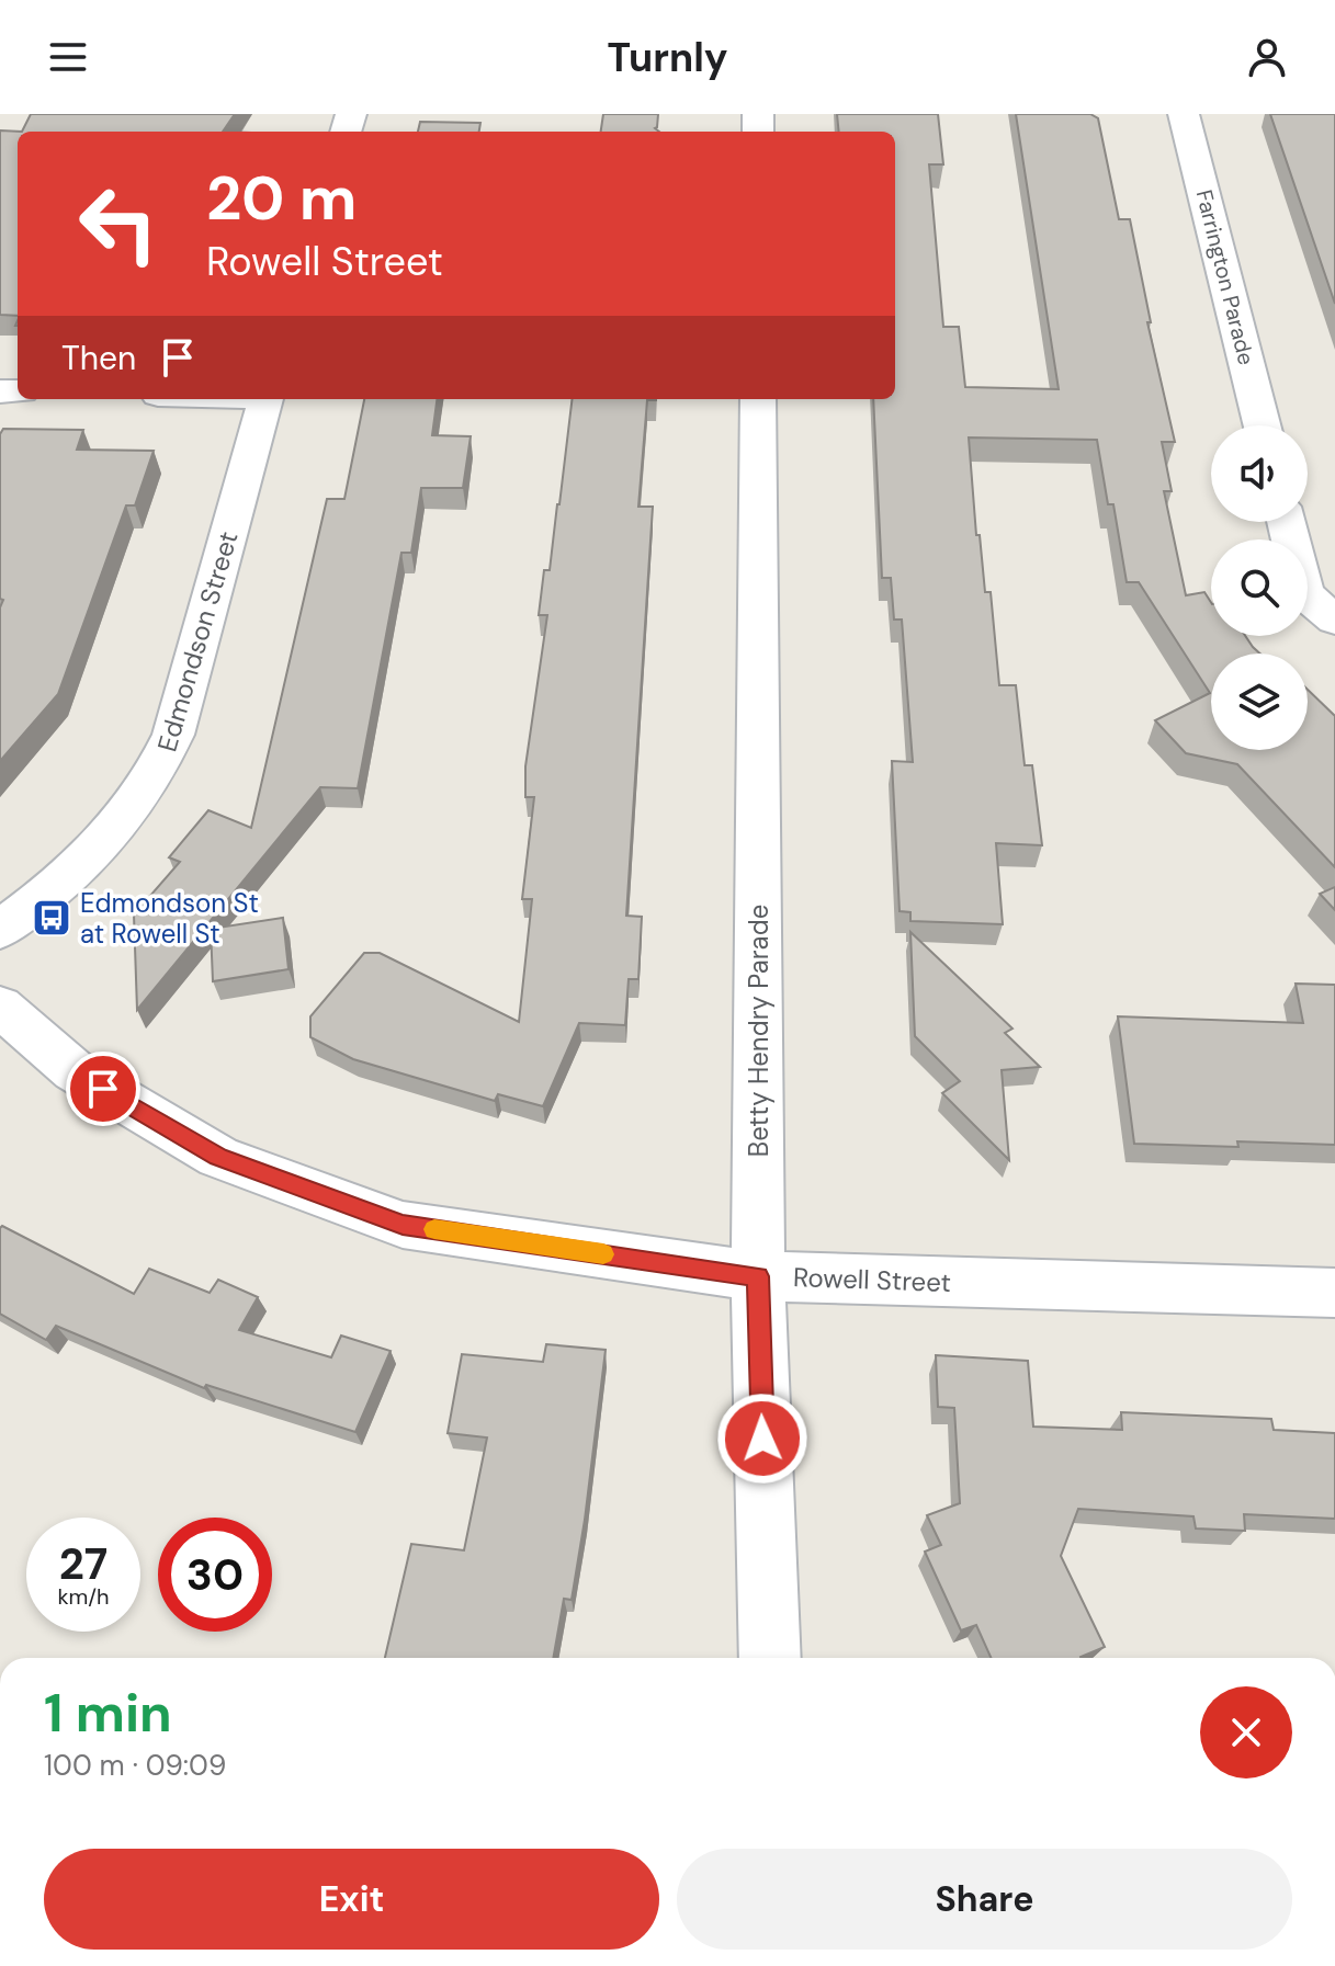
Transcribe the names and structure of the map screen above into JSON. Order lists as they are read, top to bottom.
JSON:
{
  "streets": {
    "street": [
      "Farrington Parade",
      "Edmondson Street",
      "Betty Hendry Parade",
      "Rowell Street"
    ]
  },
  "crossings": [
    ["Betty Hendry Parade", "Rowell Street"]
  ],
  "places": {
    "bus stop": ["Edmondson St at Rowell St"]
  },
  "page": {
    "header": "Turnly",
    "turn": ["20 m", "Rowell Street"],
    "then": "Then",
    "speed": "27 km/h",
    "limit": "30",
    "heading": ["1 min", "100 m · 09:09"],
    "buttons": ["Exit", "Share"]
  }
}
